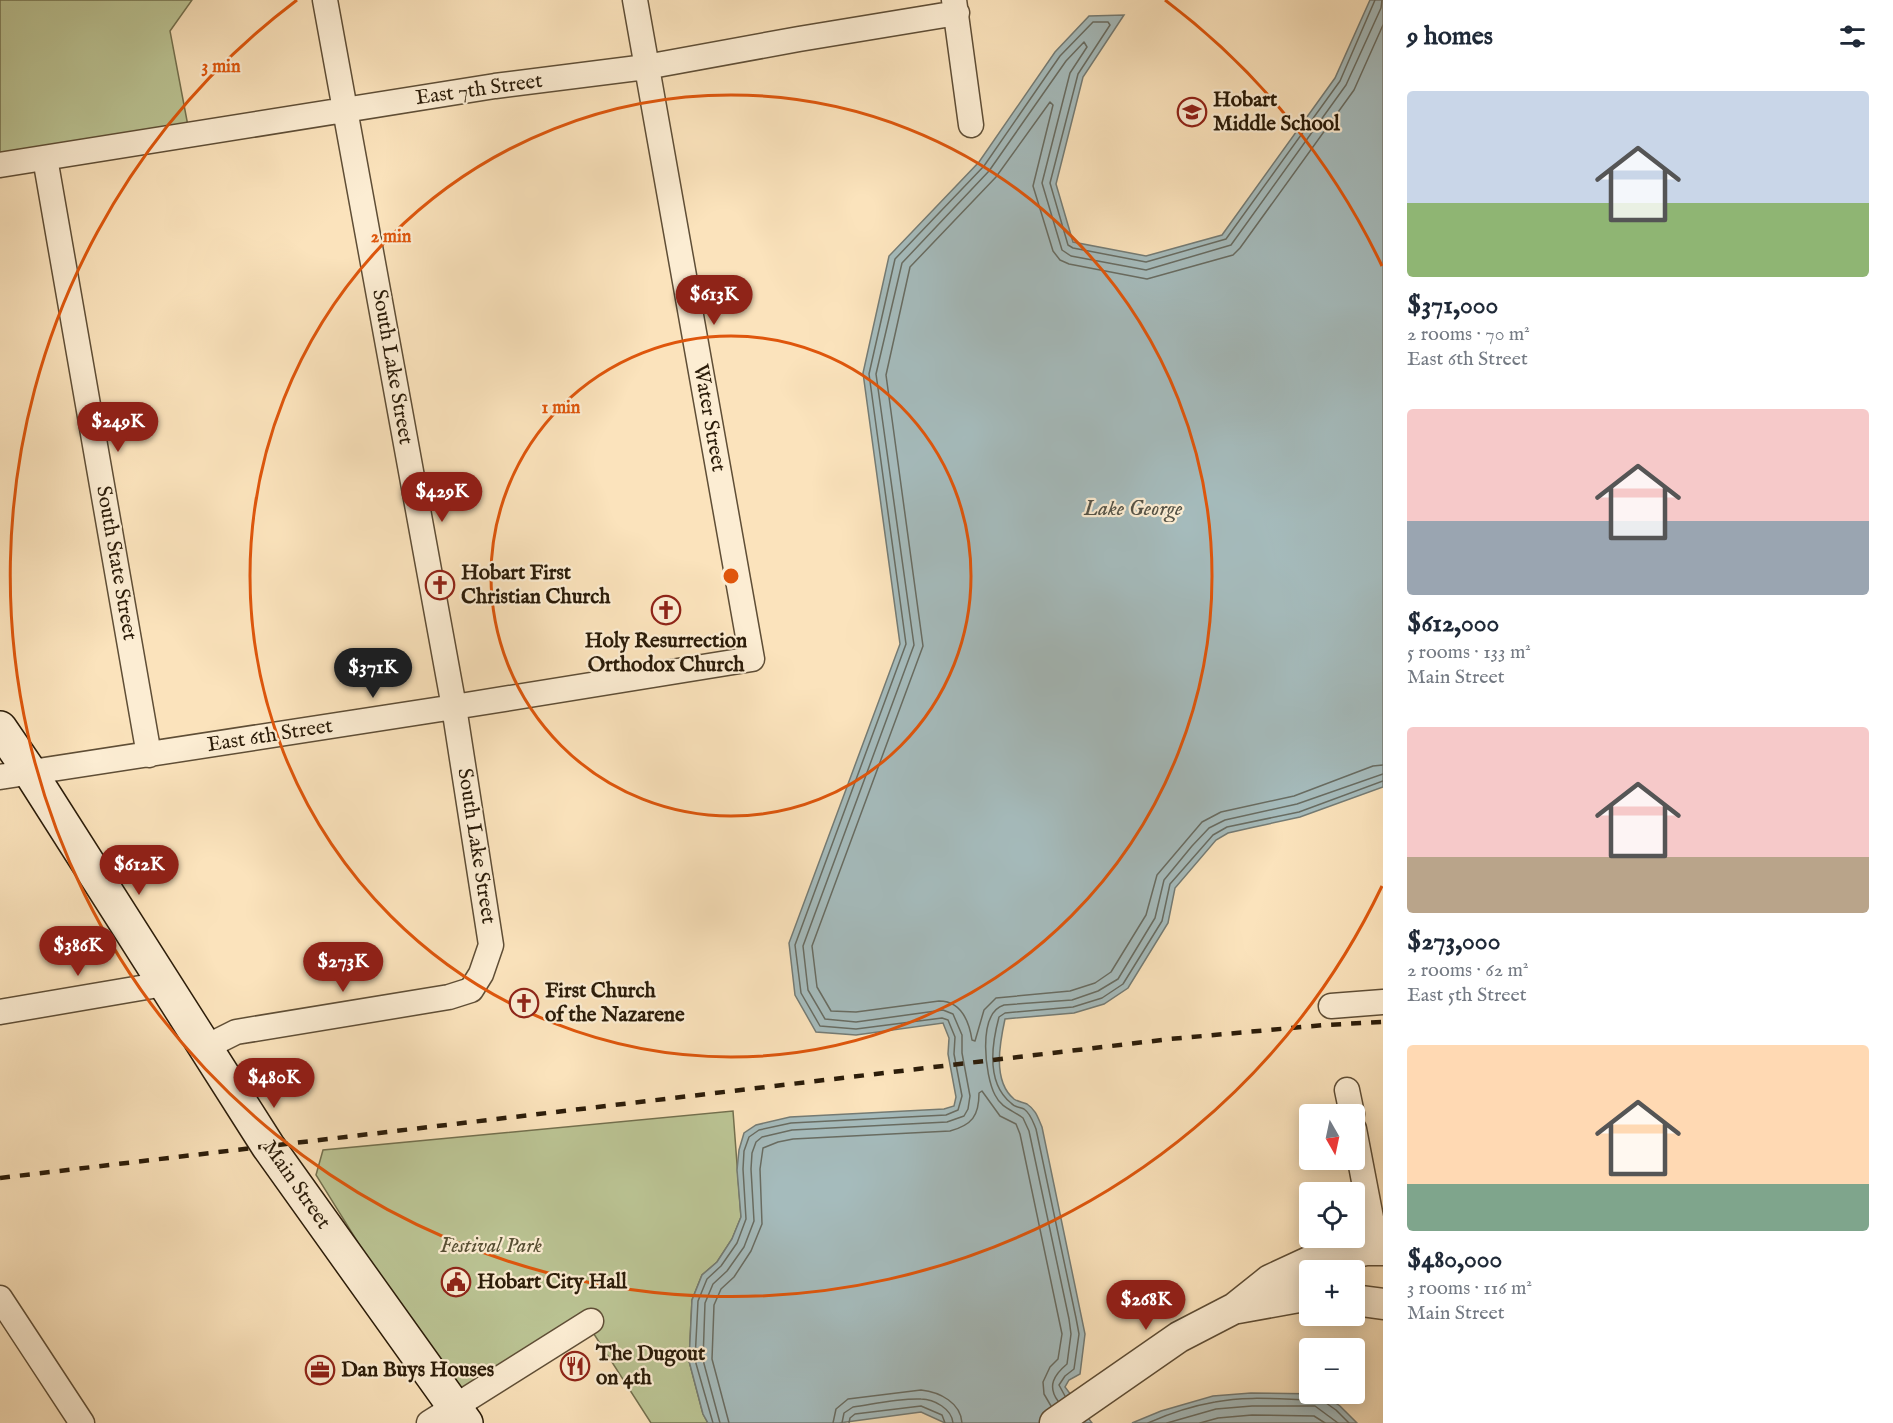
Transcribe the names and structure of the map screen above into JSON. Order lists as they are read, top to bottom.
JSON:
{
  "streets": {
    "main road": ["Main Street"],
    "street": [
      "East 7th Street",
      "South Lake Street",
      "Water Street",
      "South State Street",
      "East 6th Street"
    ]
  },
  "crossings": [
    ["East 7th Street", "South Lake Street"],
    ["East 7th Street", "Water Street"],
    ["East 7th Street", "South State Street"],
    ["South Lake Street", "East 6th Street"],
    ["South Lake Street", "Main Street"],
    ["Water Street", "East 6th Street"],
    ["South State Street", "East 6th Street"],
    ["East 6th Street", "Main Street"]
  ],
  "water": ["Lake George"],
  "parks": ["Festival Park"],
  "places": {
    "school or university": ["Hobart Middle School"],
    "church": ["Hobart First Christian Church", "Holy Resurrection Orthodox Church", "First Church of the Nazarene"],
    "public building": ["Hobart City Hall"],
    "restaurant": ["The Dugout on 4th"],
    "office": ["Dan Buys Houses"]
  },
  "north": "bottom",
  "page": {
    "heading": "9 homes",
    "list": [
      {
        "name": "$371,000",
        "note": "2 rooms · 70 m² · East 6th Street"
      },
      {
        "name": "$612,000",
        "note": "5 rooms · 133 m² · Main Street"
      },
      {
        "name": "$273,000",
        "note": "2 rooms · 62 m² · East 5th Street"
      },
      {
        "name": "$480,000",
        "note": "3 rooms · 116 m² · Main Street"
      }
    ],
    "price": [
      "$613K",
      "$249K",
      "$429K",
      "$371K",
      "$612K",
      "$386K",
      "$273K",
      "$480K",
      "$268K"
    ],
    "map_buttons": ["+", "−"]
  },
  "rings": ["3 min", "2 min", "1 min"]
}
